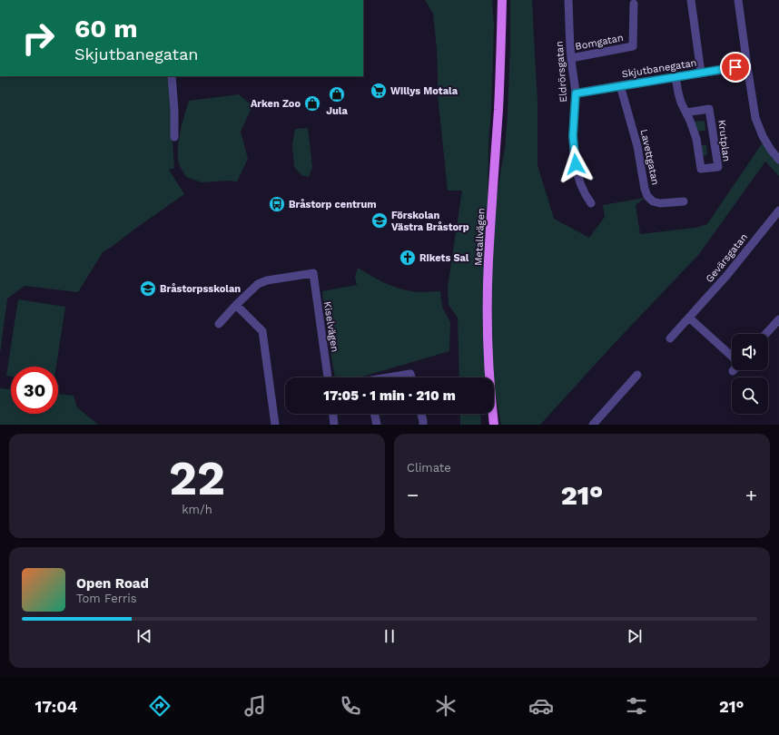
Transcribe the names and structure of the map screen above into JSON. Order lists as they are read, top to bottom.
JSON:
{
  "streets": {
    "main road": ["Metallvägen"],
    "street": [
      "Bomgatan",
      "Skjutbanegatan",
      "Eldrörsgatan",
      "Krutplan",
      "Lavettgatan",
      "Gevärsgatan",
      "Kiselvägen"
    ]
  },
  "crossings": [
    ["Bomgatan", "Eldrörsgatan"],
    ["Skjutbanegatan", "Eldrörsgatan"],
    ["Skjutbanegatan", "Krutplan"],
    ["Skjutbanegatan", "Lavettgatan"]
  ],
  "places": {
    "supermarket": ["Willys Motala"],
    "shop": ["Jula", "Arken Zoo"],
    "bus stop": ["Bråstorp centrum"],
    "school or university": ["Förskolan Västra Bråstorp", "Bråstorpsskolan"],
    "church": ["Rikets Sal"]
  },
  "page": {
    "turn": ["60 m", "Skjutbanegatan"],
    "limit": "30",
    "trip": "17:05 · 1 min · 210 m",
    "tile": [
      ["22", "km/h"],
      "Climate"
    ],
    "heat": ["−", "21°", "+"],
    "song": ["Open Road", "Tom Ferris"],
    "tabs": ["17:04", "21°"]
  }
}
